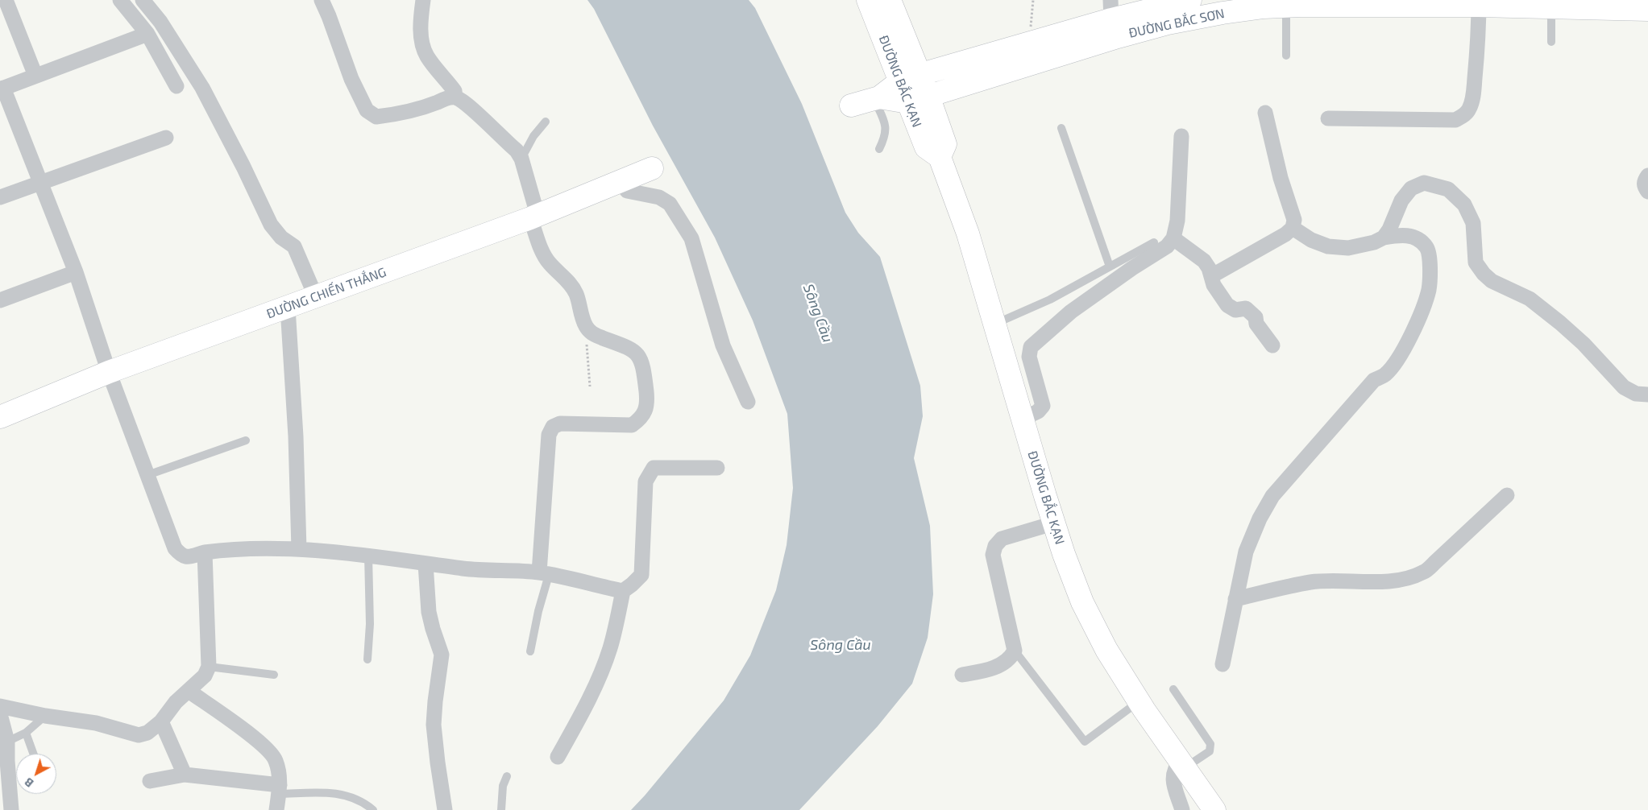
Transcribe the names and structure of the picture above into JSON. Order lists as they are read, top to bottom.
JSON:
{
  "streets": {
    "main road": ["ĐƯỜNG BẮC SƠN", "ĐƯỜNG BẮC KẠN", "ĐƯỜNG CHIẾN THẮNG"]
  },
  "crossings": [
    ["ĐƯỜNG BẮC SƠN", "ĐƯỜNG BẮC KẠN"]
  ],
  "water": ["Sông Cầu"],
  "north": "bottom left"
}
